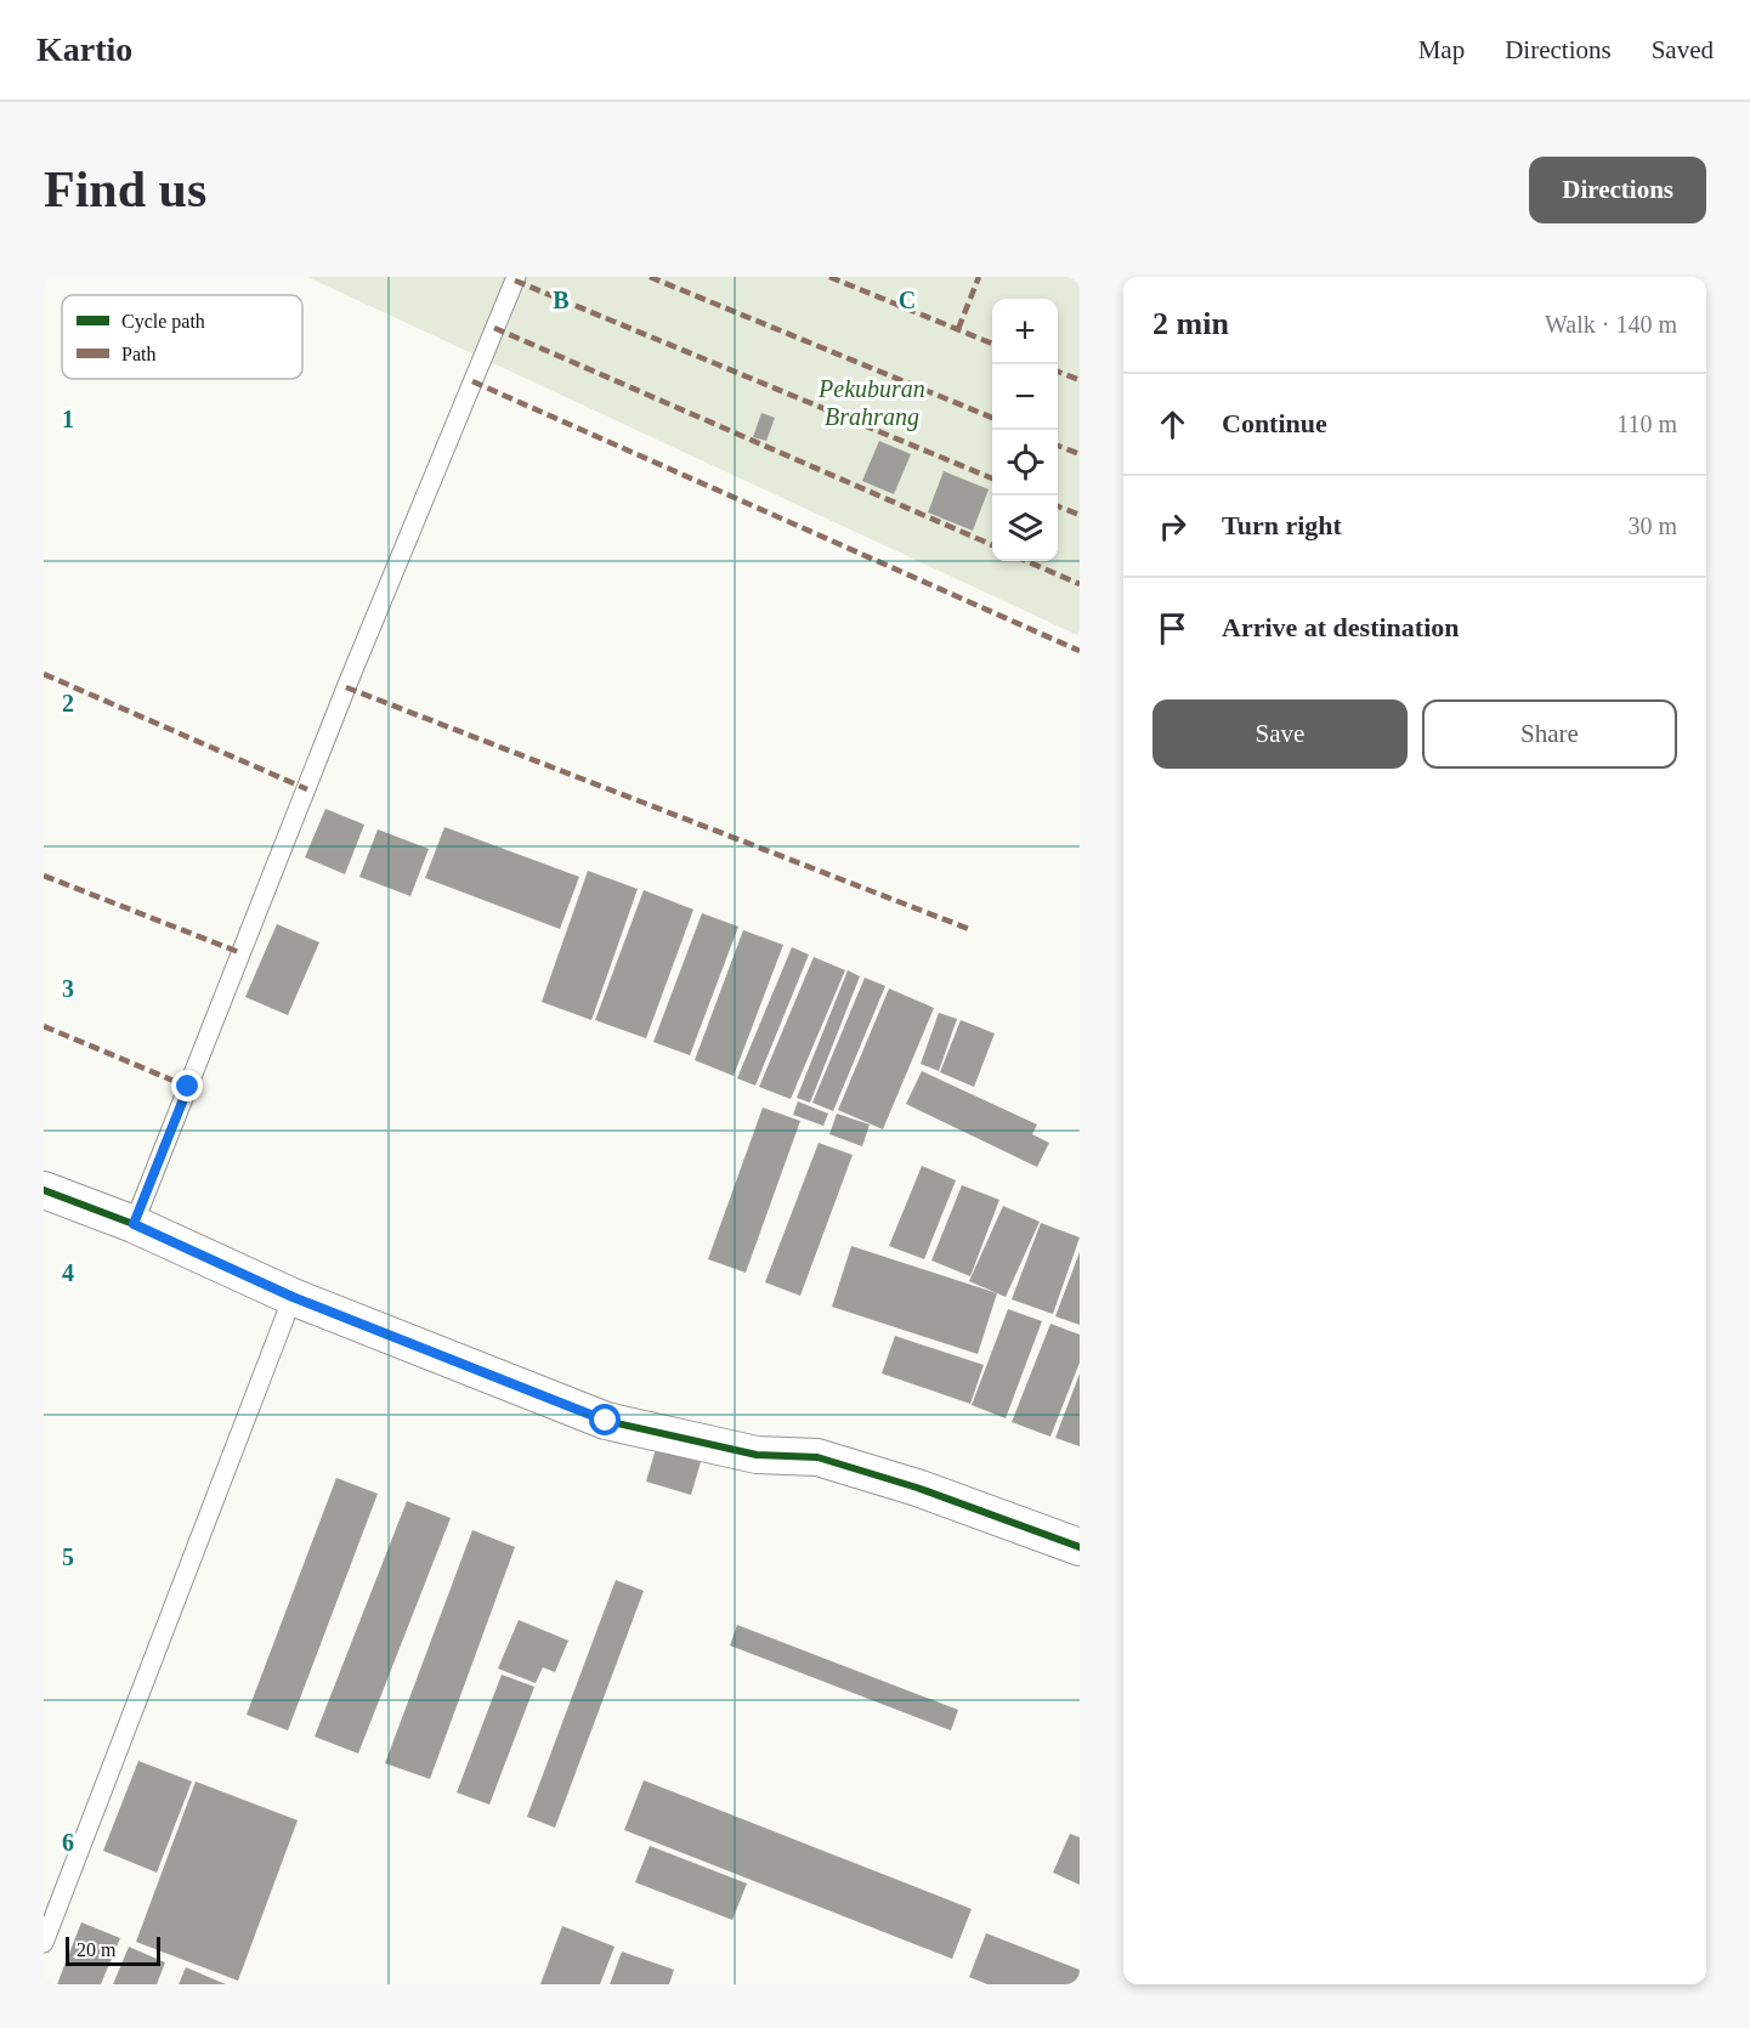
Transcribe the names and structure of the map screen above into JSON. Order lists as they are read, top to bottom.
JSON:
{
  "parks": ["Pekuburan Brahrang"],
  "legend": ["Cycle path", "Path"],
  "scale_bar": "20 m",
  "page": {
    "header": "Kartio",
    "nav": ["Map", "Directions", "Saved"],
    "buttons": [
      "Directions",
      ["Save", "Share"]
    ],
    "title": "Find us",
    "heading": ["2 min", "Walk · 140 m"],
    "map_buttons": ["+", "−"],
    "list": [
      ["Continue", "110 m"],
      ["Turn right", "30 m"],
      "Arrive at destination"
    ],
    "scale": "20 m"
  },
  "grid": {
    "columns": ["B", "C"],
    "rows": [
      "1",
      "2",
      "3",
      "4",
      "5",
      "6"
    ]
  }
}
